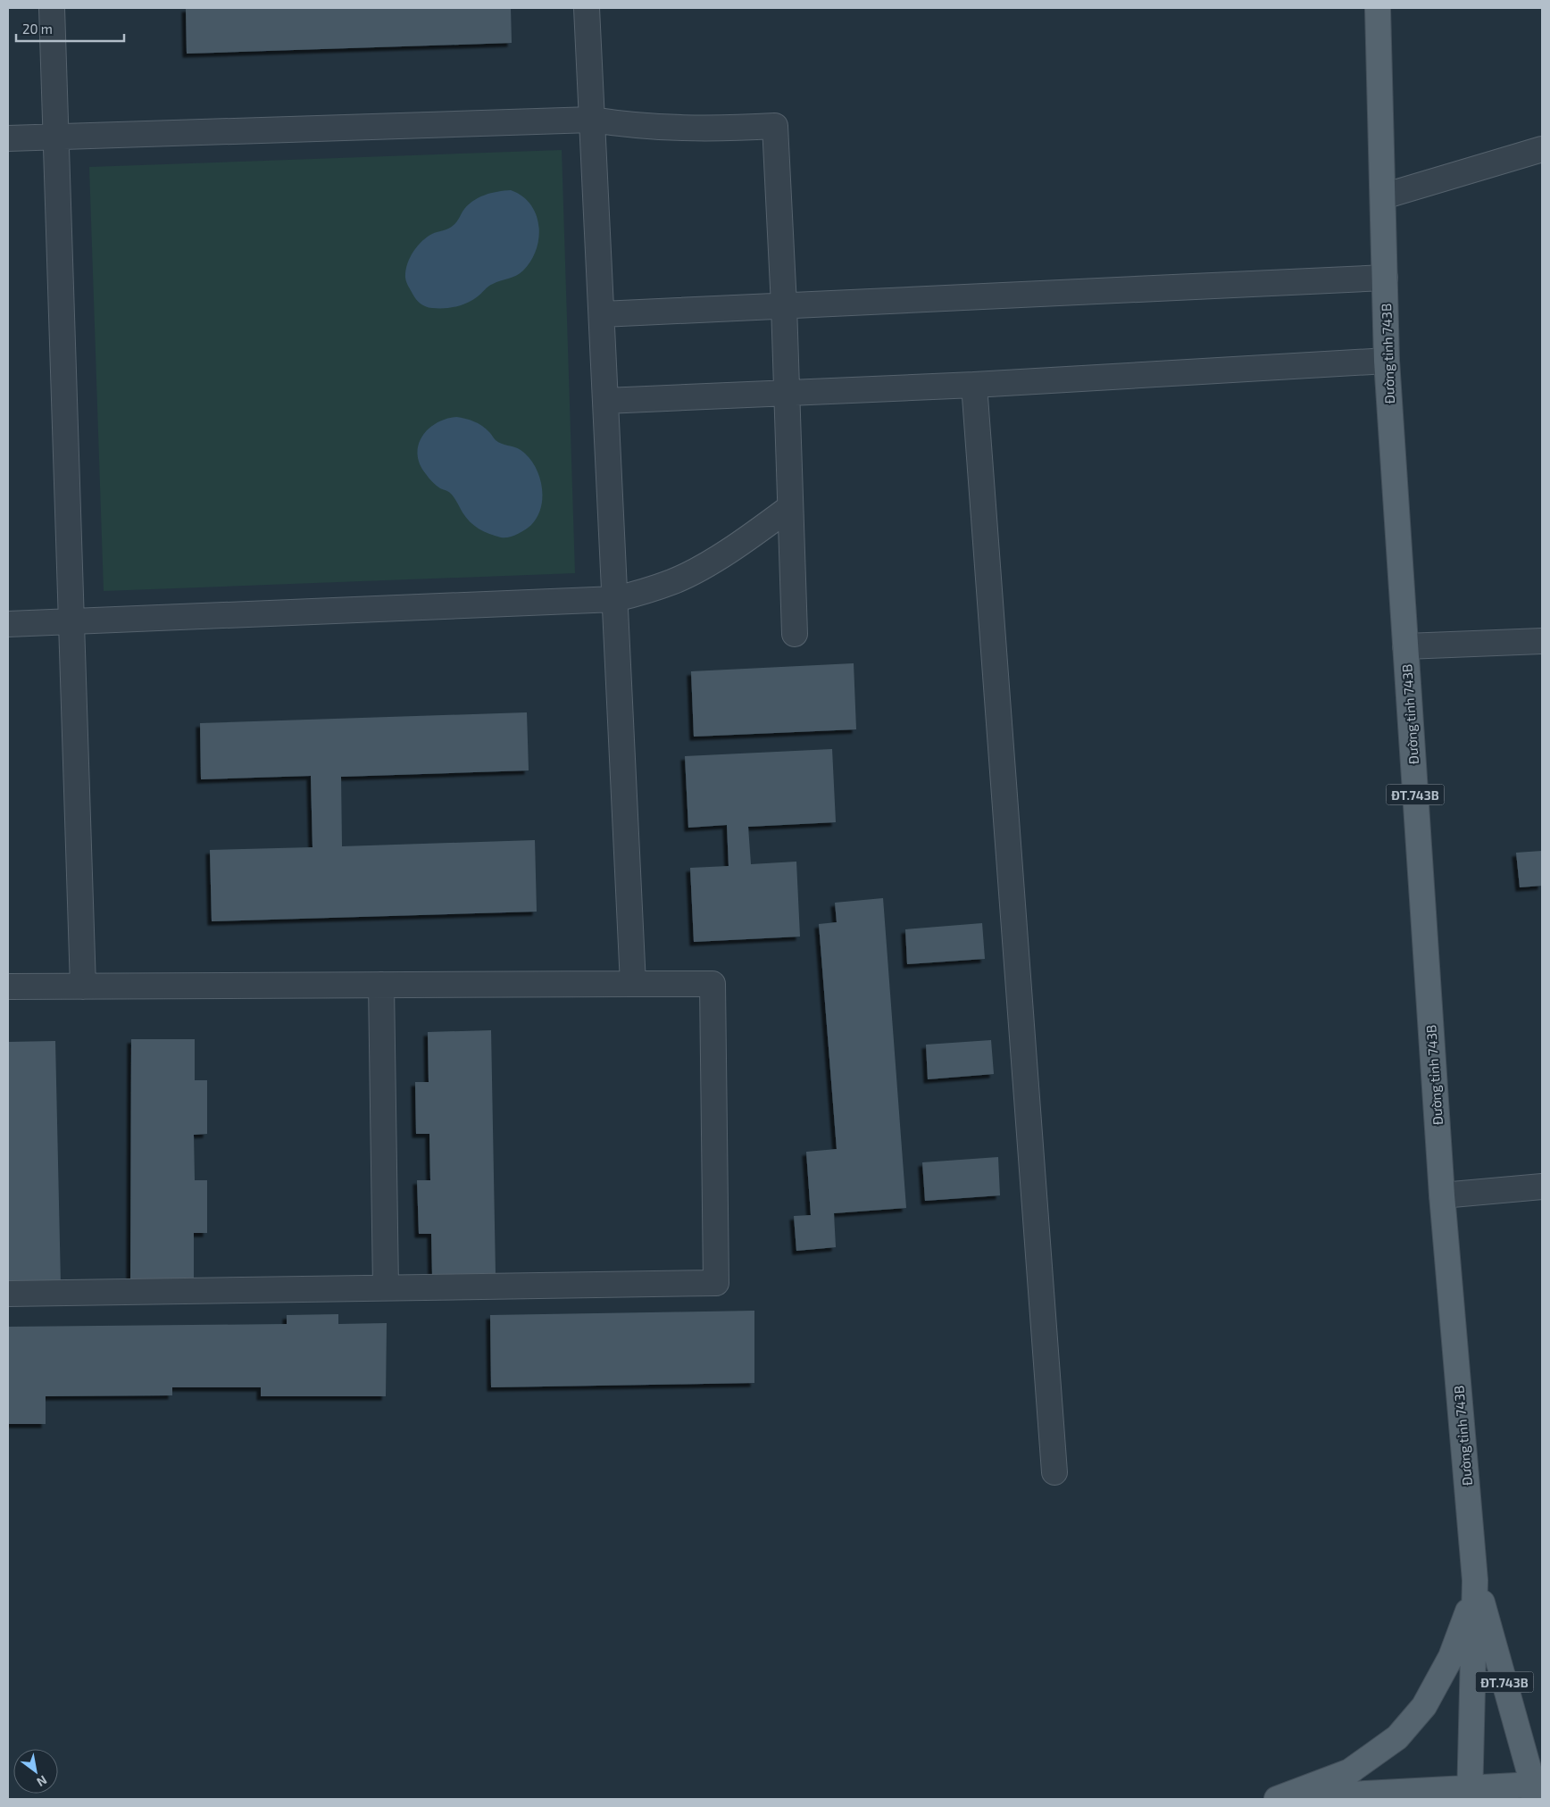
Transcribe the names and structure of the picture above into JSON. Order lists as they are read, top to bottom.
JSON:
{
  "streets": {
    "main road": ["Đường tỉnh 743B", "ĐT.743B"]
  },
  "scale_bar": "20 m",
  "north": "bottom right"
}
